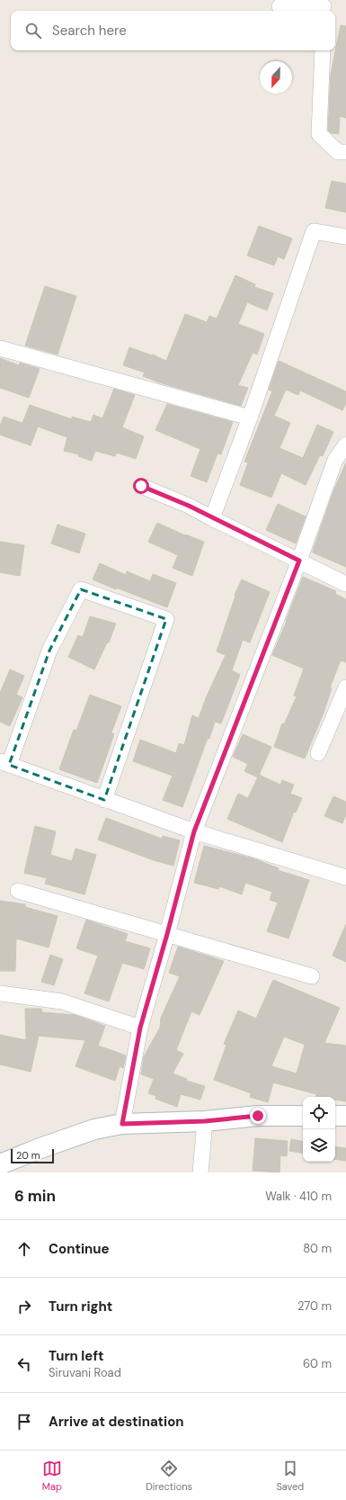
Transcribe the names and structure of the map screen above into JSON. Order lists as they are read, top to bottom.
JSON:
{
  "scale_bar": "20 m",
  "north": "bottom",
  "page": {
    "search": "Search here",
    "scale": "20 m",
    "heading": ["6 min", "Walk · 410 m"],
    "list": [
      ["Continue", "80 m"],
      ["Turn right", "270 m"],
      ["Turn left", "Siruvani Road", "60 m"],
      "Arrive at destination"
    ],
    "nav": ["Map", "Directions", "Saved"]
  }
}
